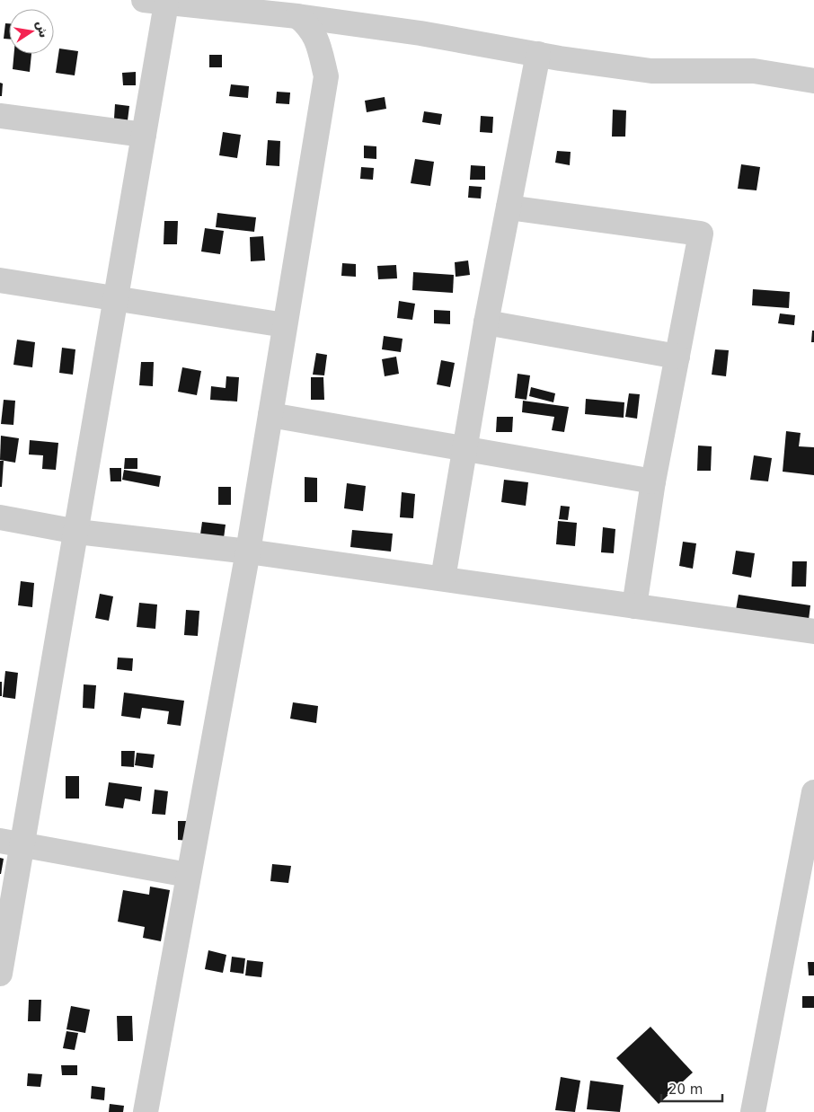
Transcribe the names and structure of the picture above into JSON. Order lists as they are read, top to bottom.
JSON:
{
  "scale_bar": "20 m",
  "north": "right"
}
